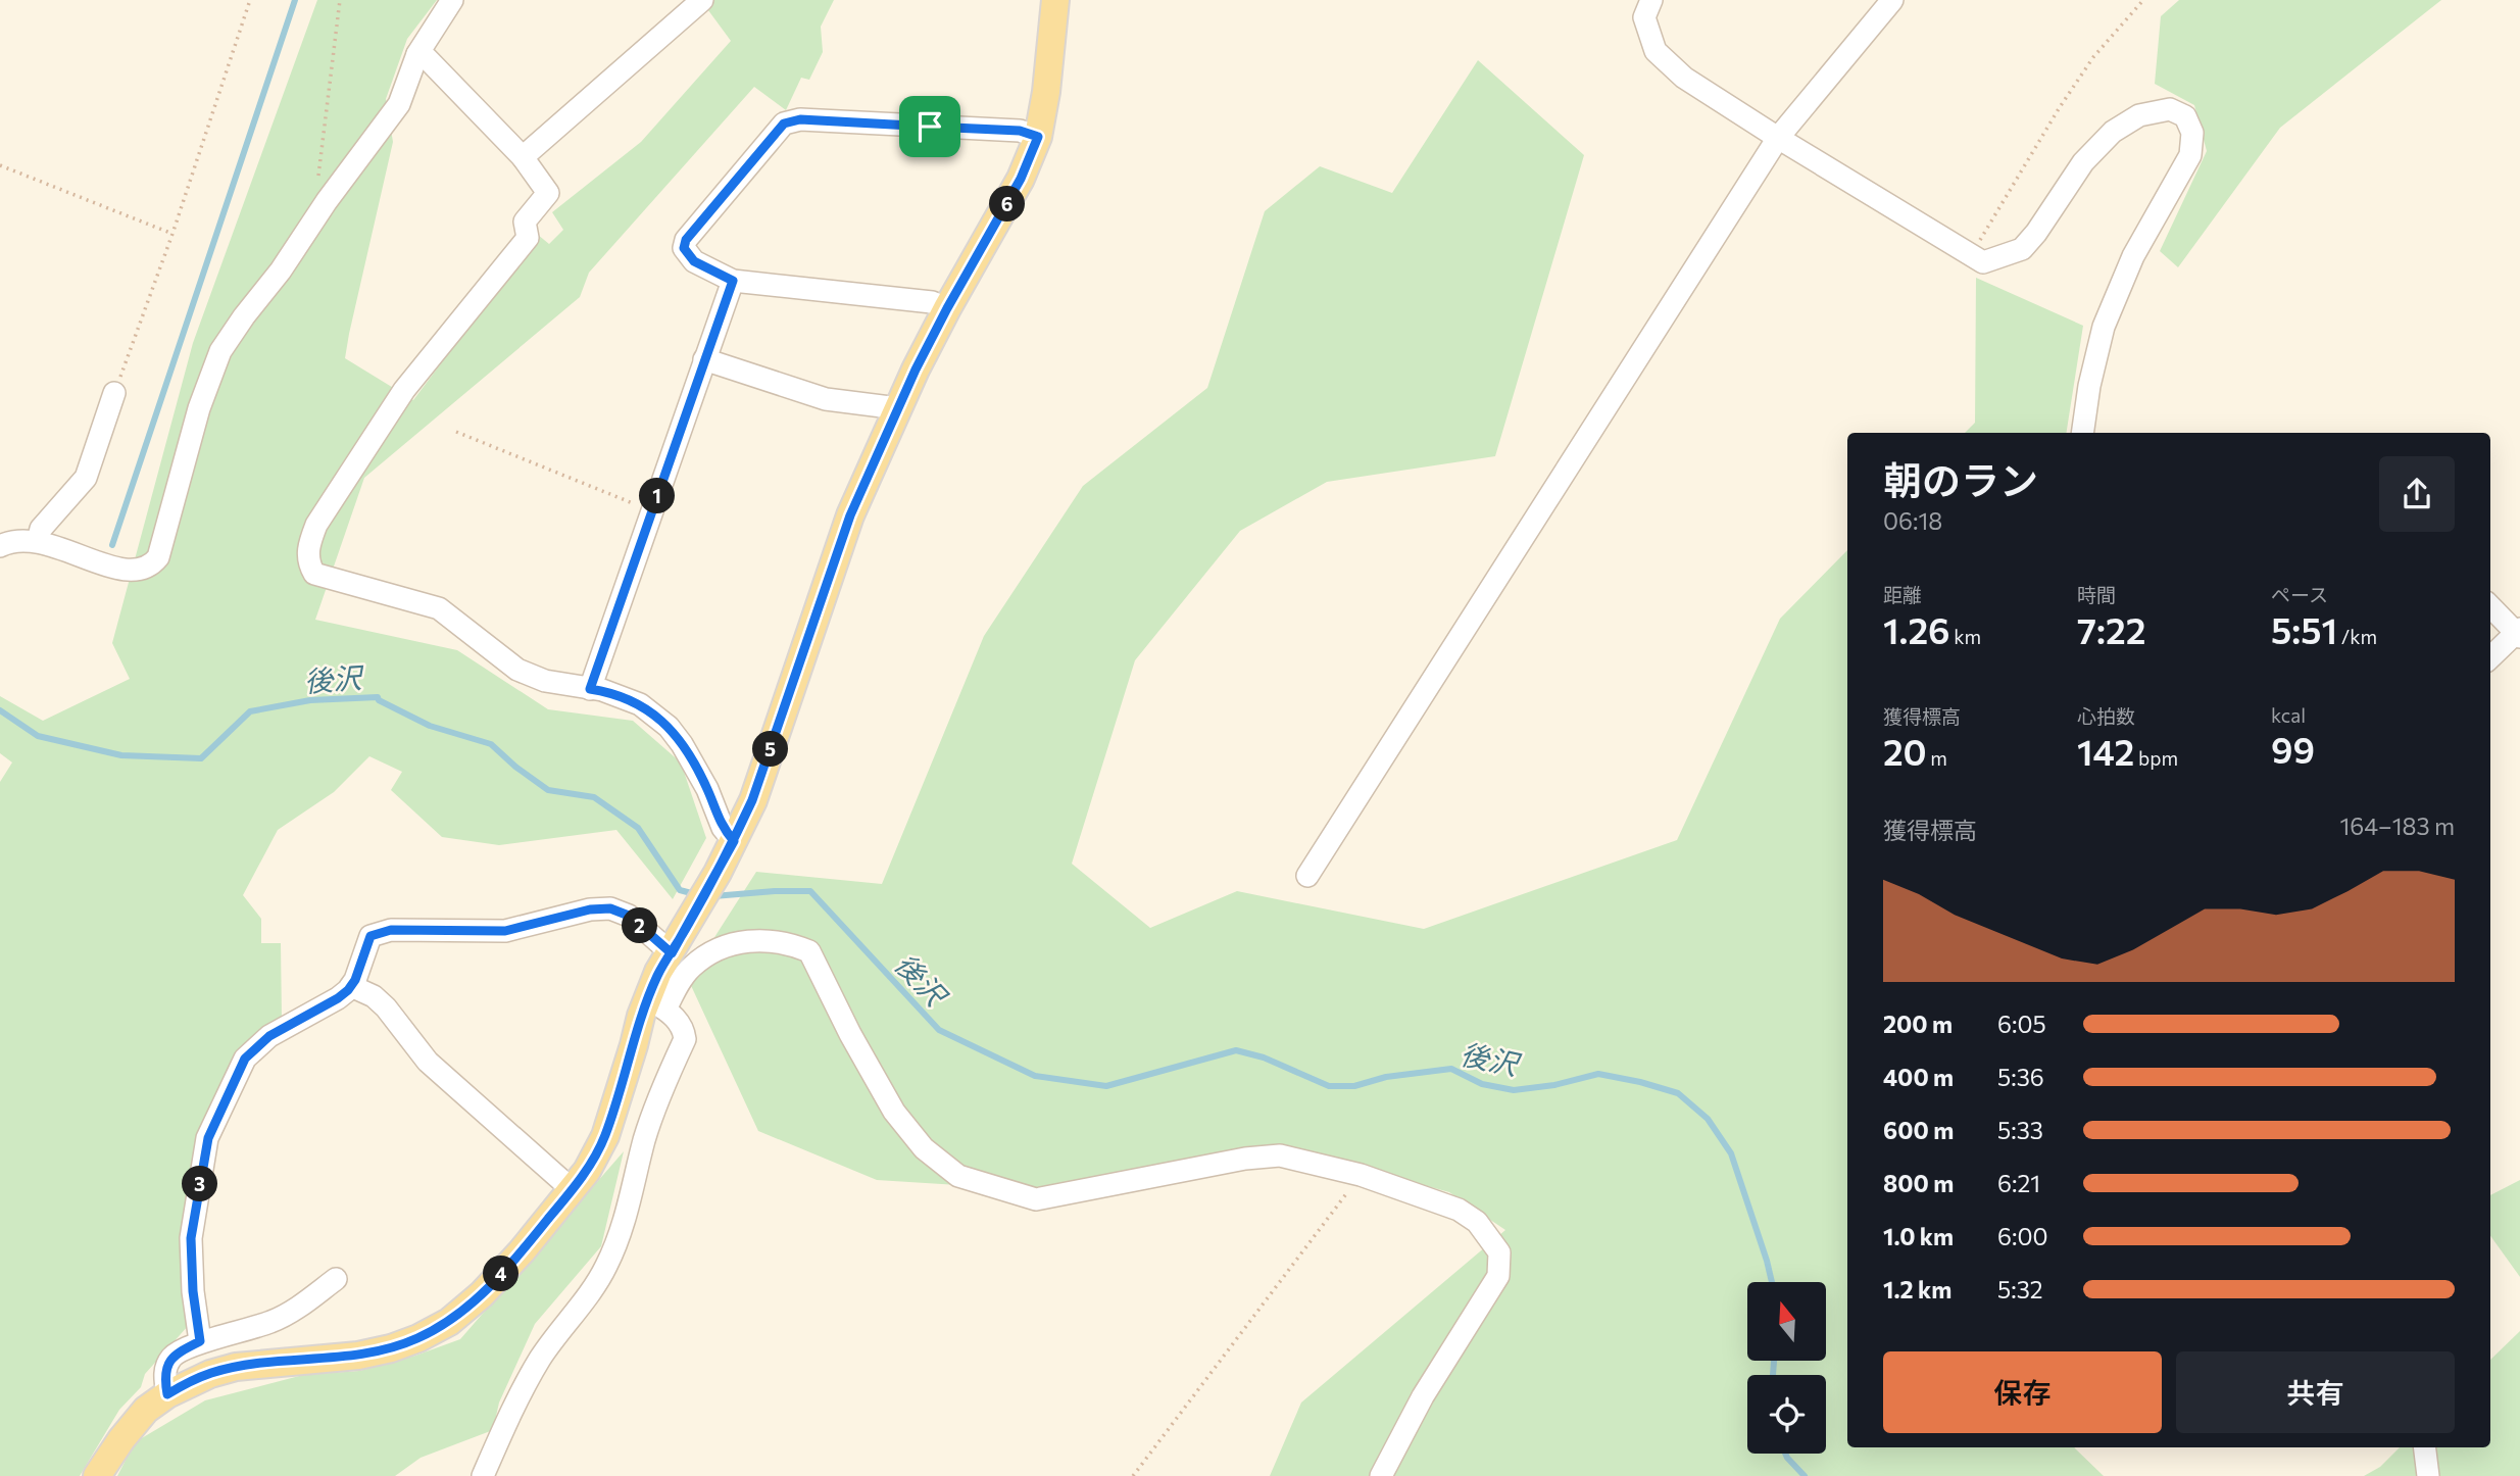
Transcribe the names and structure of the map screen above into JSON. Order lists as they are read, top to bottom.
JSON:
{
  "water": ["後沢"],
  "north": "top",
  "page": {
    "pins": [
      "6",
      "1",
      "5",
      "2",
      "3",
      "4"
    ],
    "heading": ["朝のラン", "06:18"],
    "stats": [
      ["距離", "1.26 km"],
      ["時間", "7:22"],
      ["ペース", "5:51 /km"],
      ["獲得標高", "20 m"],
      ["心拍数", "142 bpm"],
      ["kcal", "99"]
    ],
    "chart": ["獲得標高", "164–183 m"],
    "list": [
      {
        "name": "200 m",
        "note": "6:05"
      },
      {
        "name": "400 m",
        "note": "5:36"
      },
      {
        "name": "600 m",
        "note": "5:33"
      },
      {
        "name": "800 m",
        "note": "6:21"
      },
      {
        "name": "1.0 km",
        "note": "6:00"
      },
      {
        "name": "1.2 km",
        "note": "5:32"
      }
    ],
    "buttons": ["保存", "共有"]
  }
}
